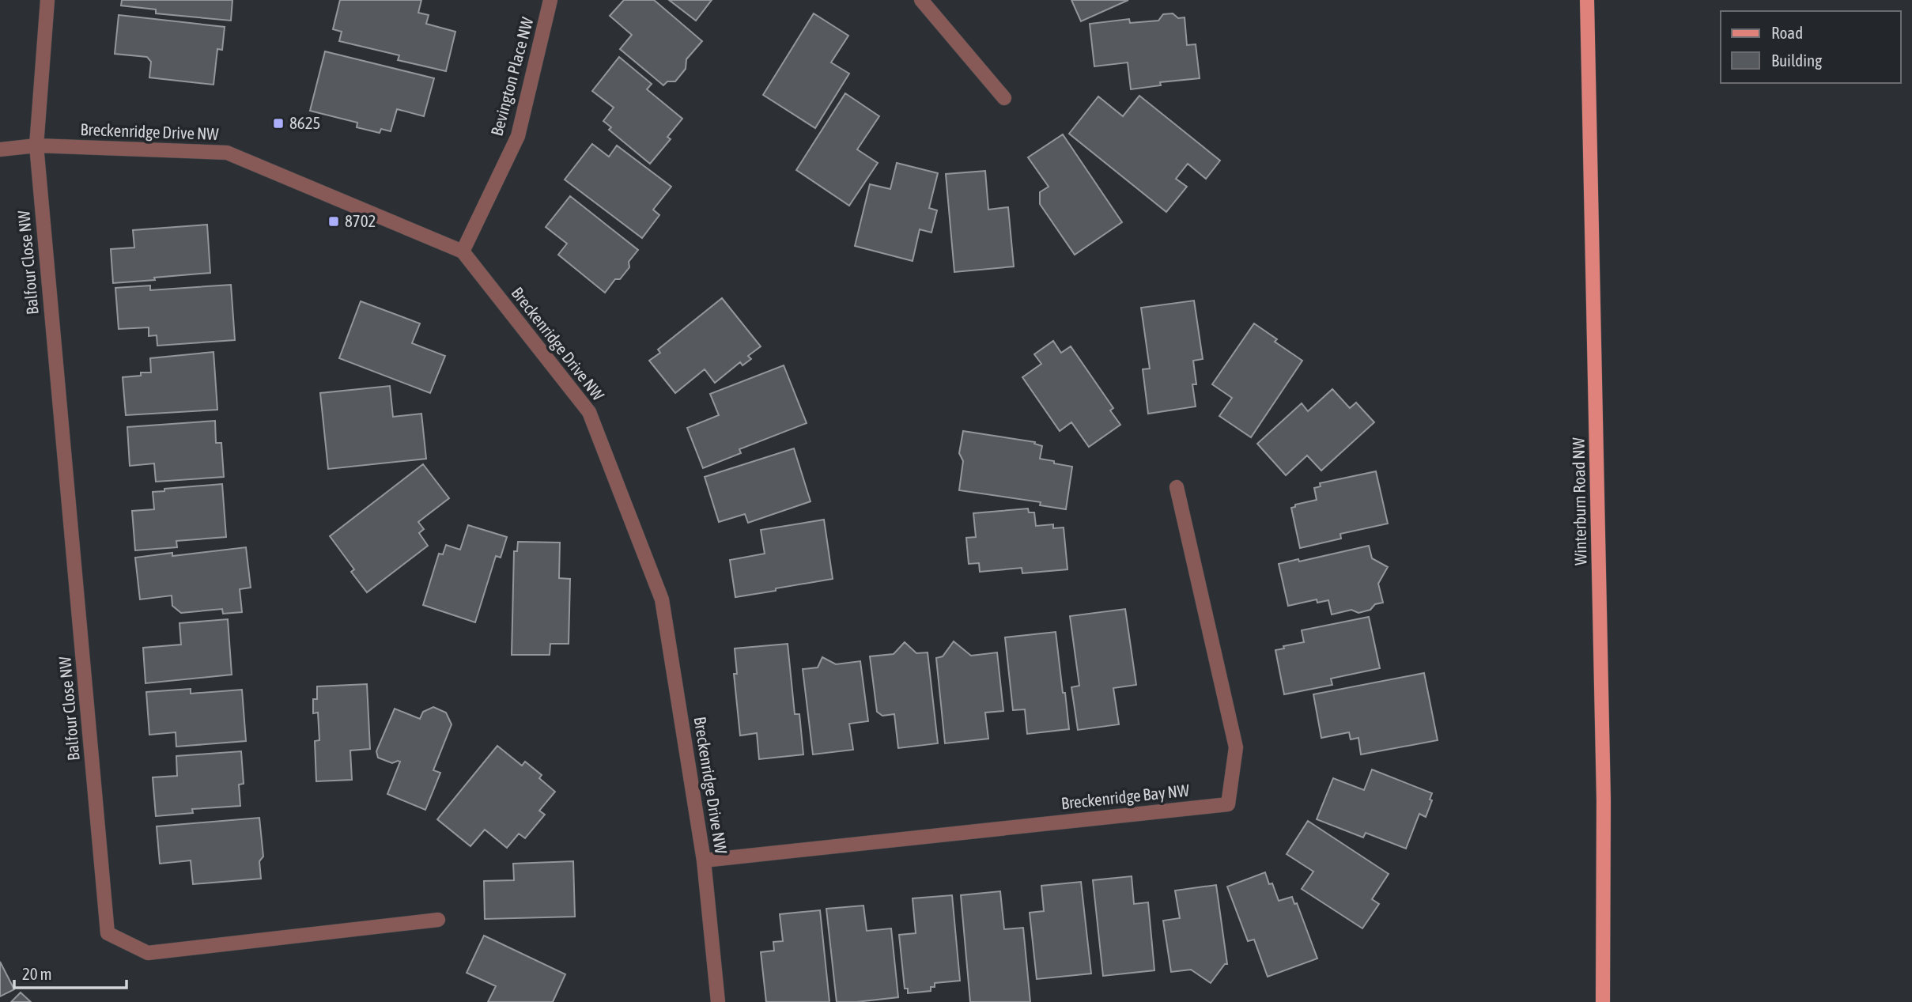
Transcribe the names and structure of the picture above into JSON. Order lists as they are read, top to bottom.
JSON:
{
  "streets": {
    "main road": ["Winterburn Road NW"],
    "street": [
      "Bevington Place NW",
      "Breckenridge Drive NW",
      "Balfour Close NW",
      "Breckenridge Bay NW"
    ]
  },
  "crossings": [
    ["Bevington Place NW", "Breckenridge Drive NW"],
    ["Breckenridge Drive NW", "Balfour Close NW"],
    ["Breckenridge Drive NW", "Breckenridge Bay NW"]
  ],
  "places": {
    "transit": ["8625", "8702"]
  },
  "legend": ["Road", "Building"],
  "scale_bar": "20 m"
}
